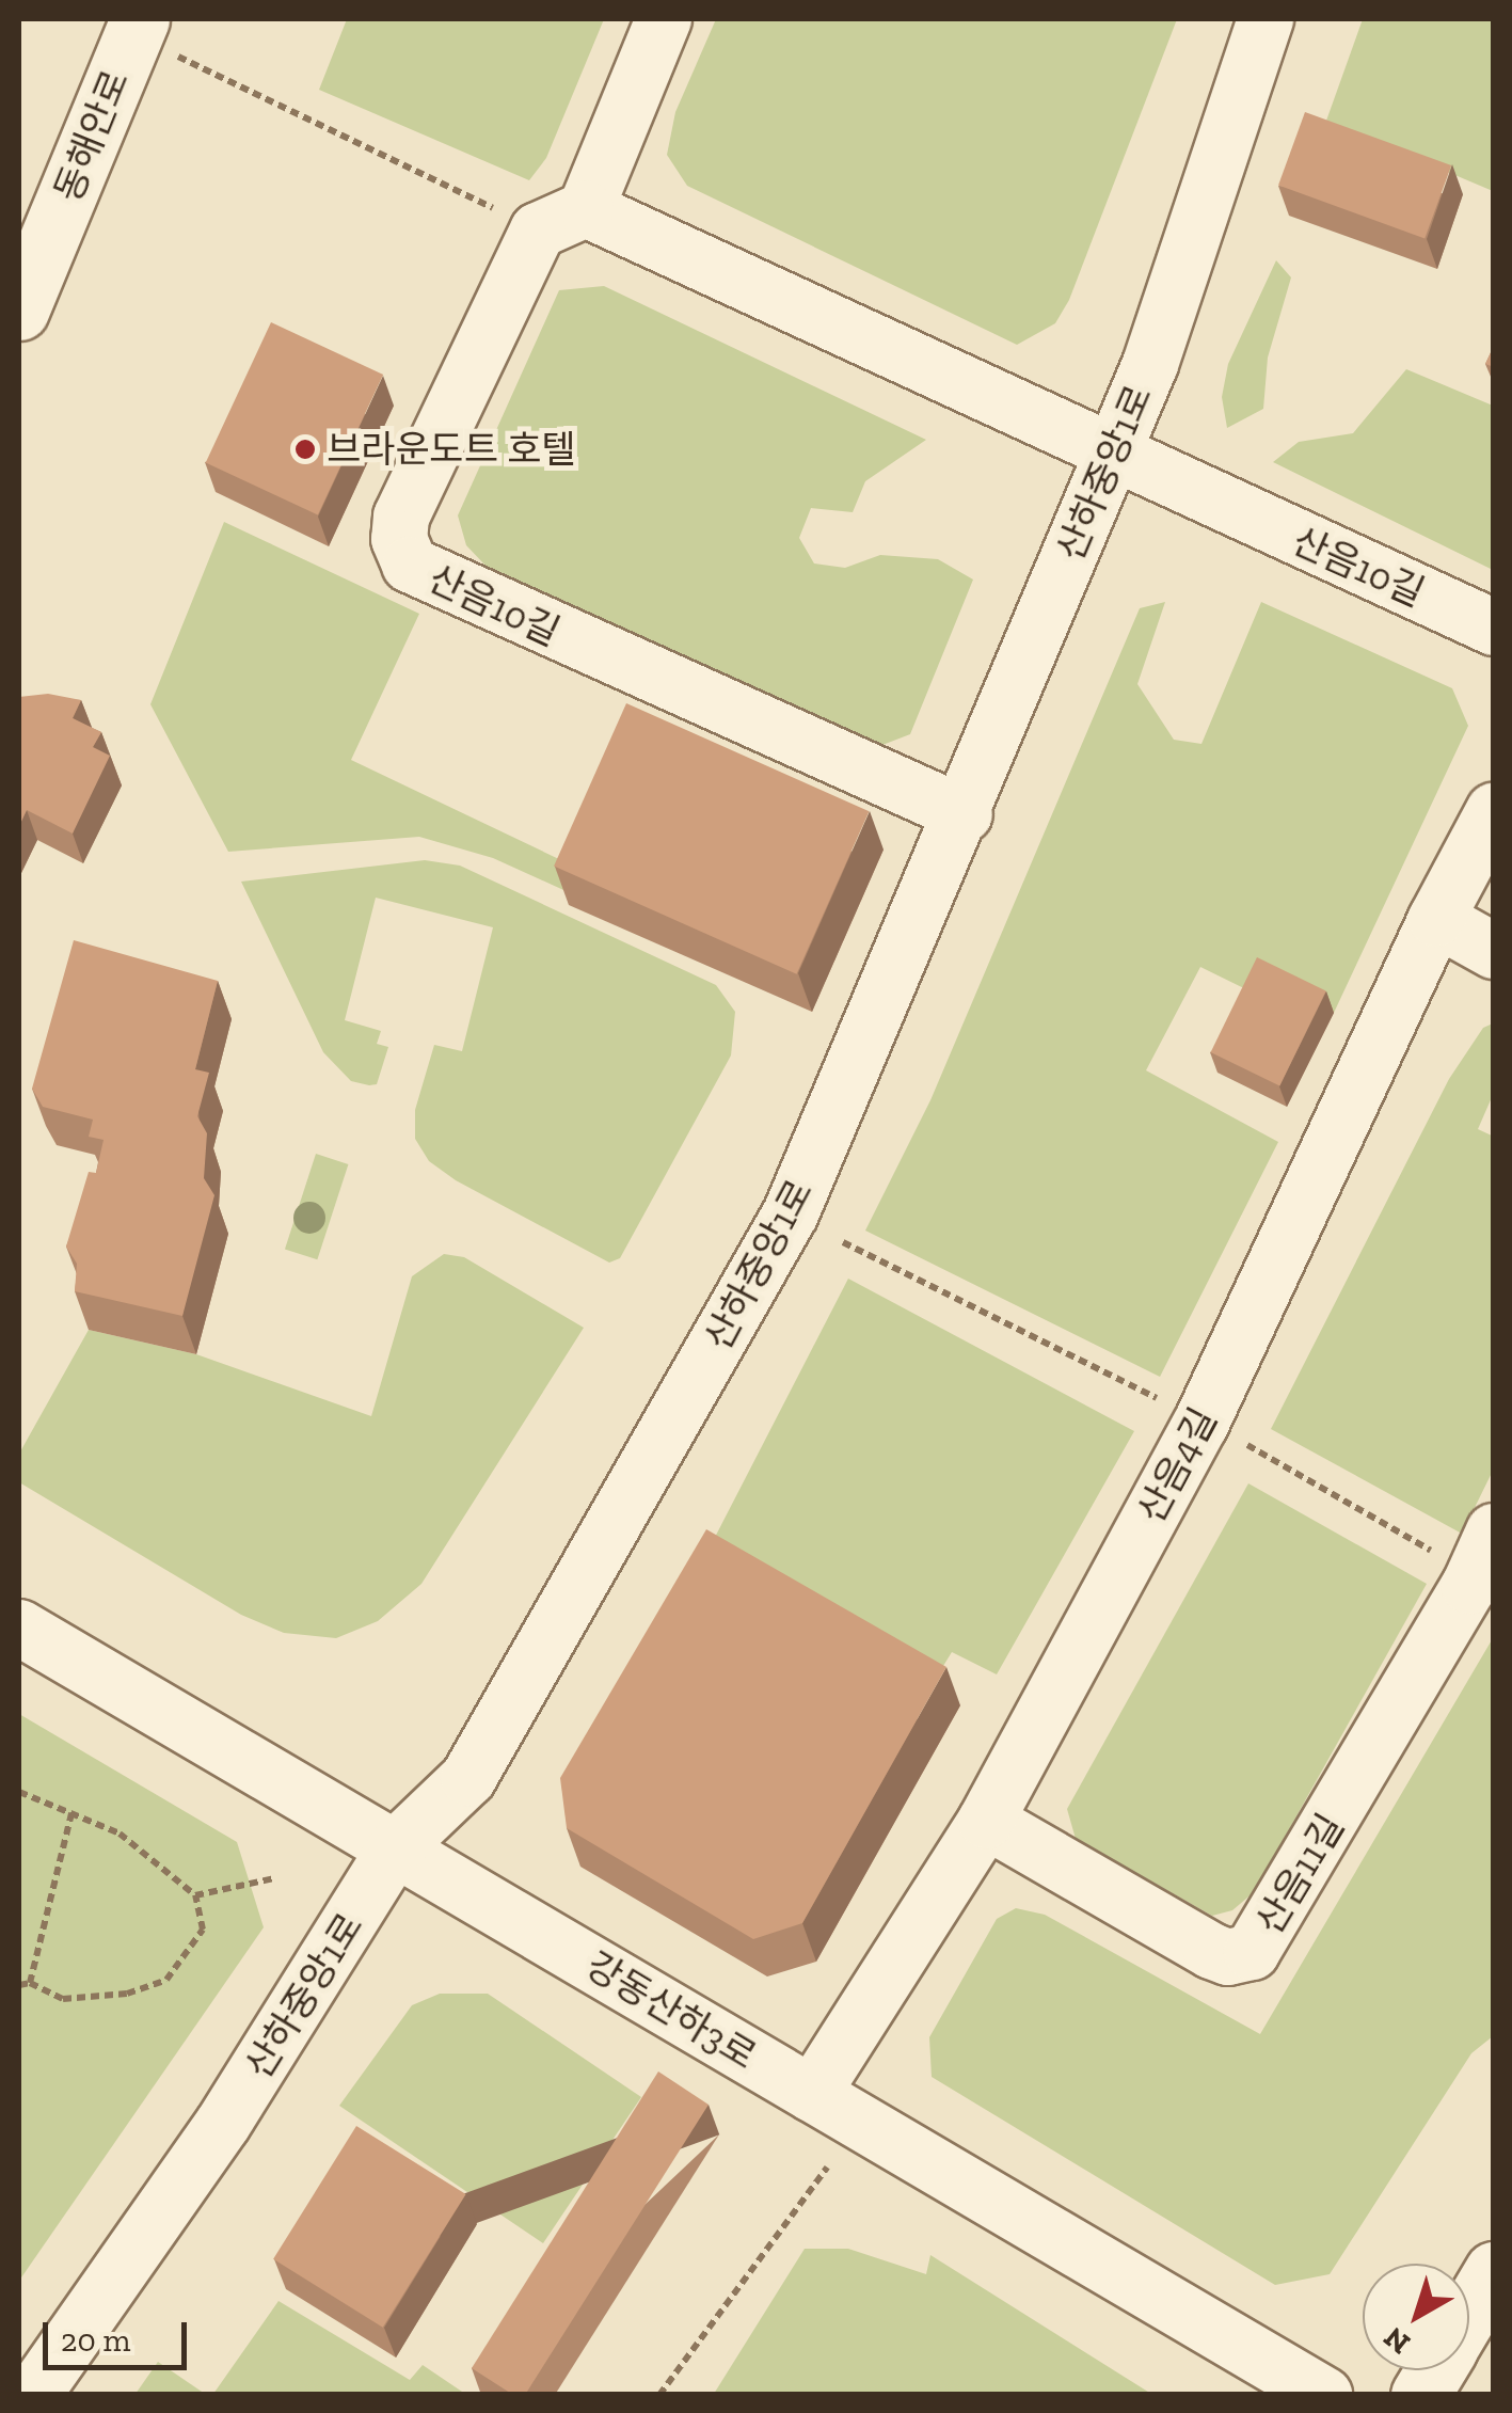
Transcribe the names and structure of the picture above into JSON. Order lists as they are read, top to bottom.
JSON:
{
  "streets": {
    "street": [
      "동해안로",
      "산하중앙1로",
      "산음10길",
      "산음4길",
      "산음11길",
      "강동산하3로"
    ]
  },
  "crossings": [
    ["산하중앙1로", "산음10길"],
    ["산하중앙1로", "강동산하3로"],
    ["산음4길", "산음11길"],
    ["산음4길", "강동산하3로"]
  ],
  "places": ["브라운도트 호텔"],
  "scale_bar": "20 m",
  "north": "bottom left"
}
